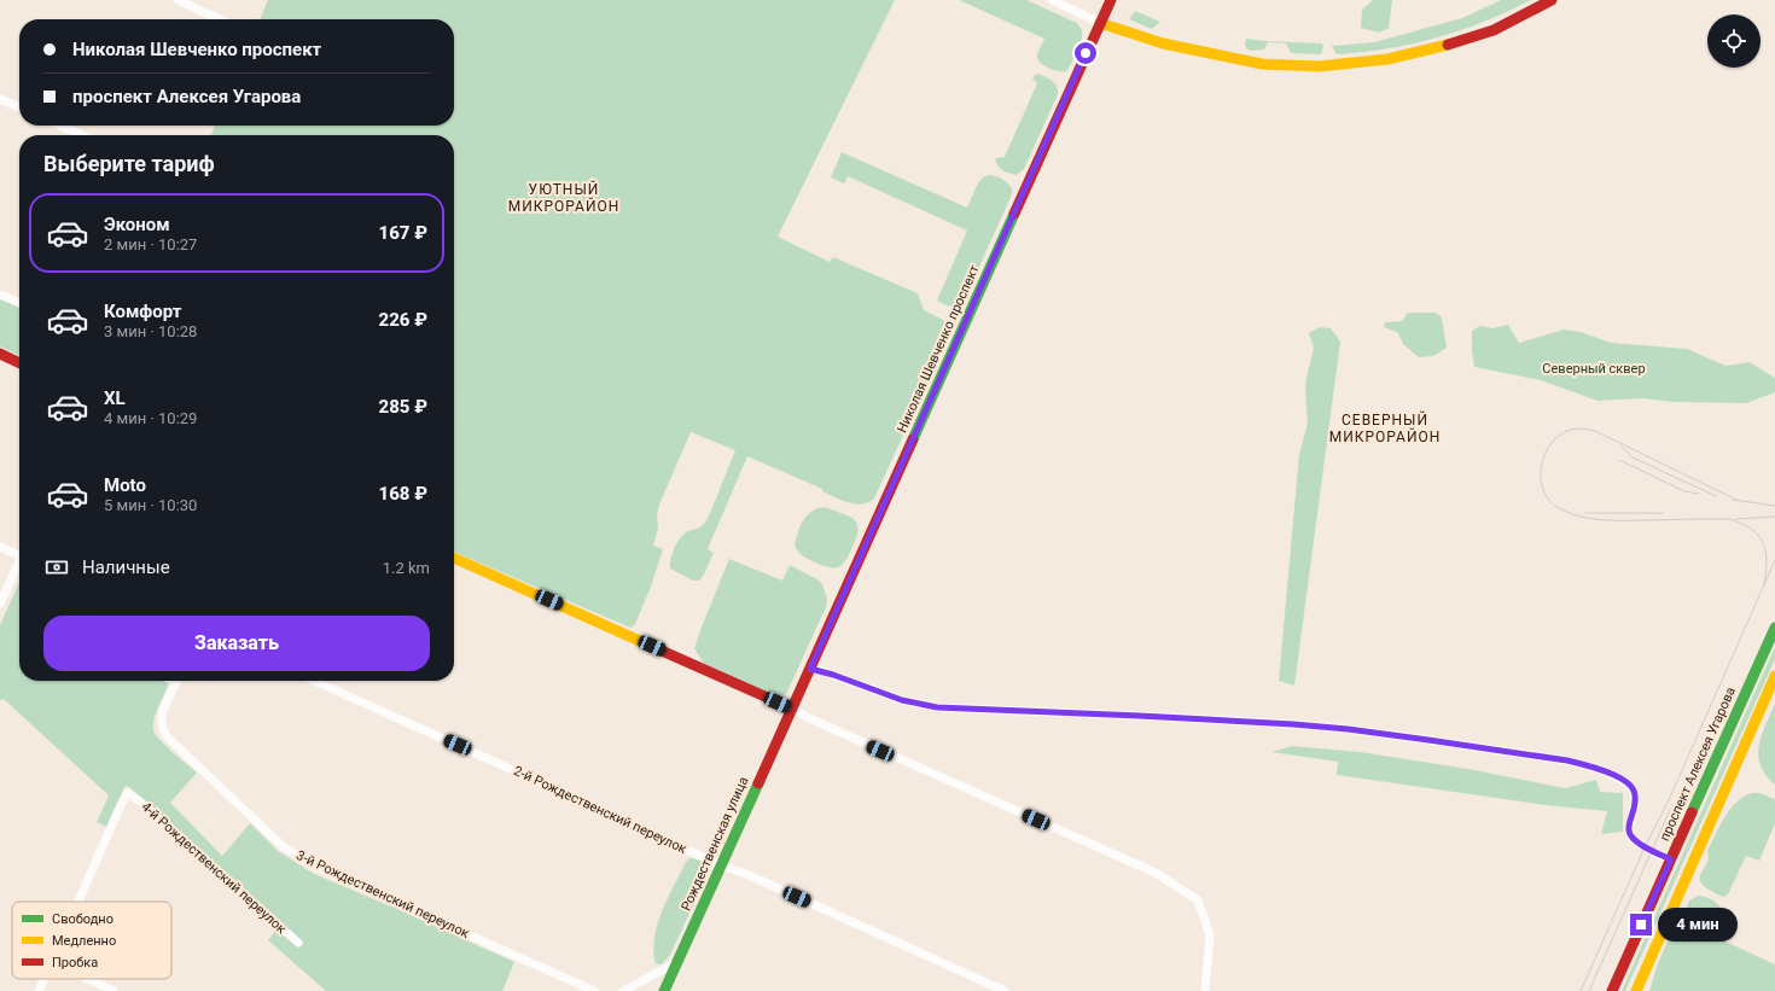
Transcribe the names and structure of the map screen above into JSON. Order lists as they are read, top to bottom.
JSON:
{
  "streets": {
    "main road": ["Николая Шевченко проспект", "проспект Алексея Угарова", "Рождественская улица"],
    "street": ["2-й Рождественский переулок", "4-й Рождественский переулок", "3-й Рождественский переулок"]
  },
  "crossings": [
    ["Николая Шевченко проспект", "Рождественская улица"],
    ["2-й Рождественский переулок", "Рождественская улица"]
  ],
  "districts": ["УЮТНЫЙ МИКРОРАЙОН", "СЕВЕРНЫЙ МИКРОРАЙОН"],
  "parks": ["Северный сквер"],
  "legend": ["Свободно", "Медленно", "Пробка"],
  "page": {
    "banner": ["Николая Шевченко проспект", "проспект Алексея Угарова"],
    "heading": "Выберите тариф",
    "list": [
      {
        "name": "Эконом",
        "note": "2 мин · 10:27",
        "value": "167 ₽"
      },
      {
        "name": "Комфорт",
        "note": "3 мин · 10:28",
        "value": "226 ₽"
      },
      {
        "name": "XL",
        "note": "4 мин · 10:29",
        "value": "285 ₽"
      },
      {
        "name": "Moto",
        "note": "5 мин · 10:30",
        "value": "168 ₽"
      }
    ],
    "pay": ["Наличные", "1.2 km"],
    "buttons": "Заказать",
    "bubble": "4 мин"
  }
}
